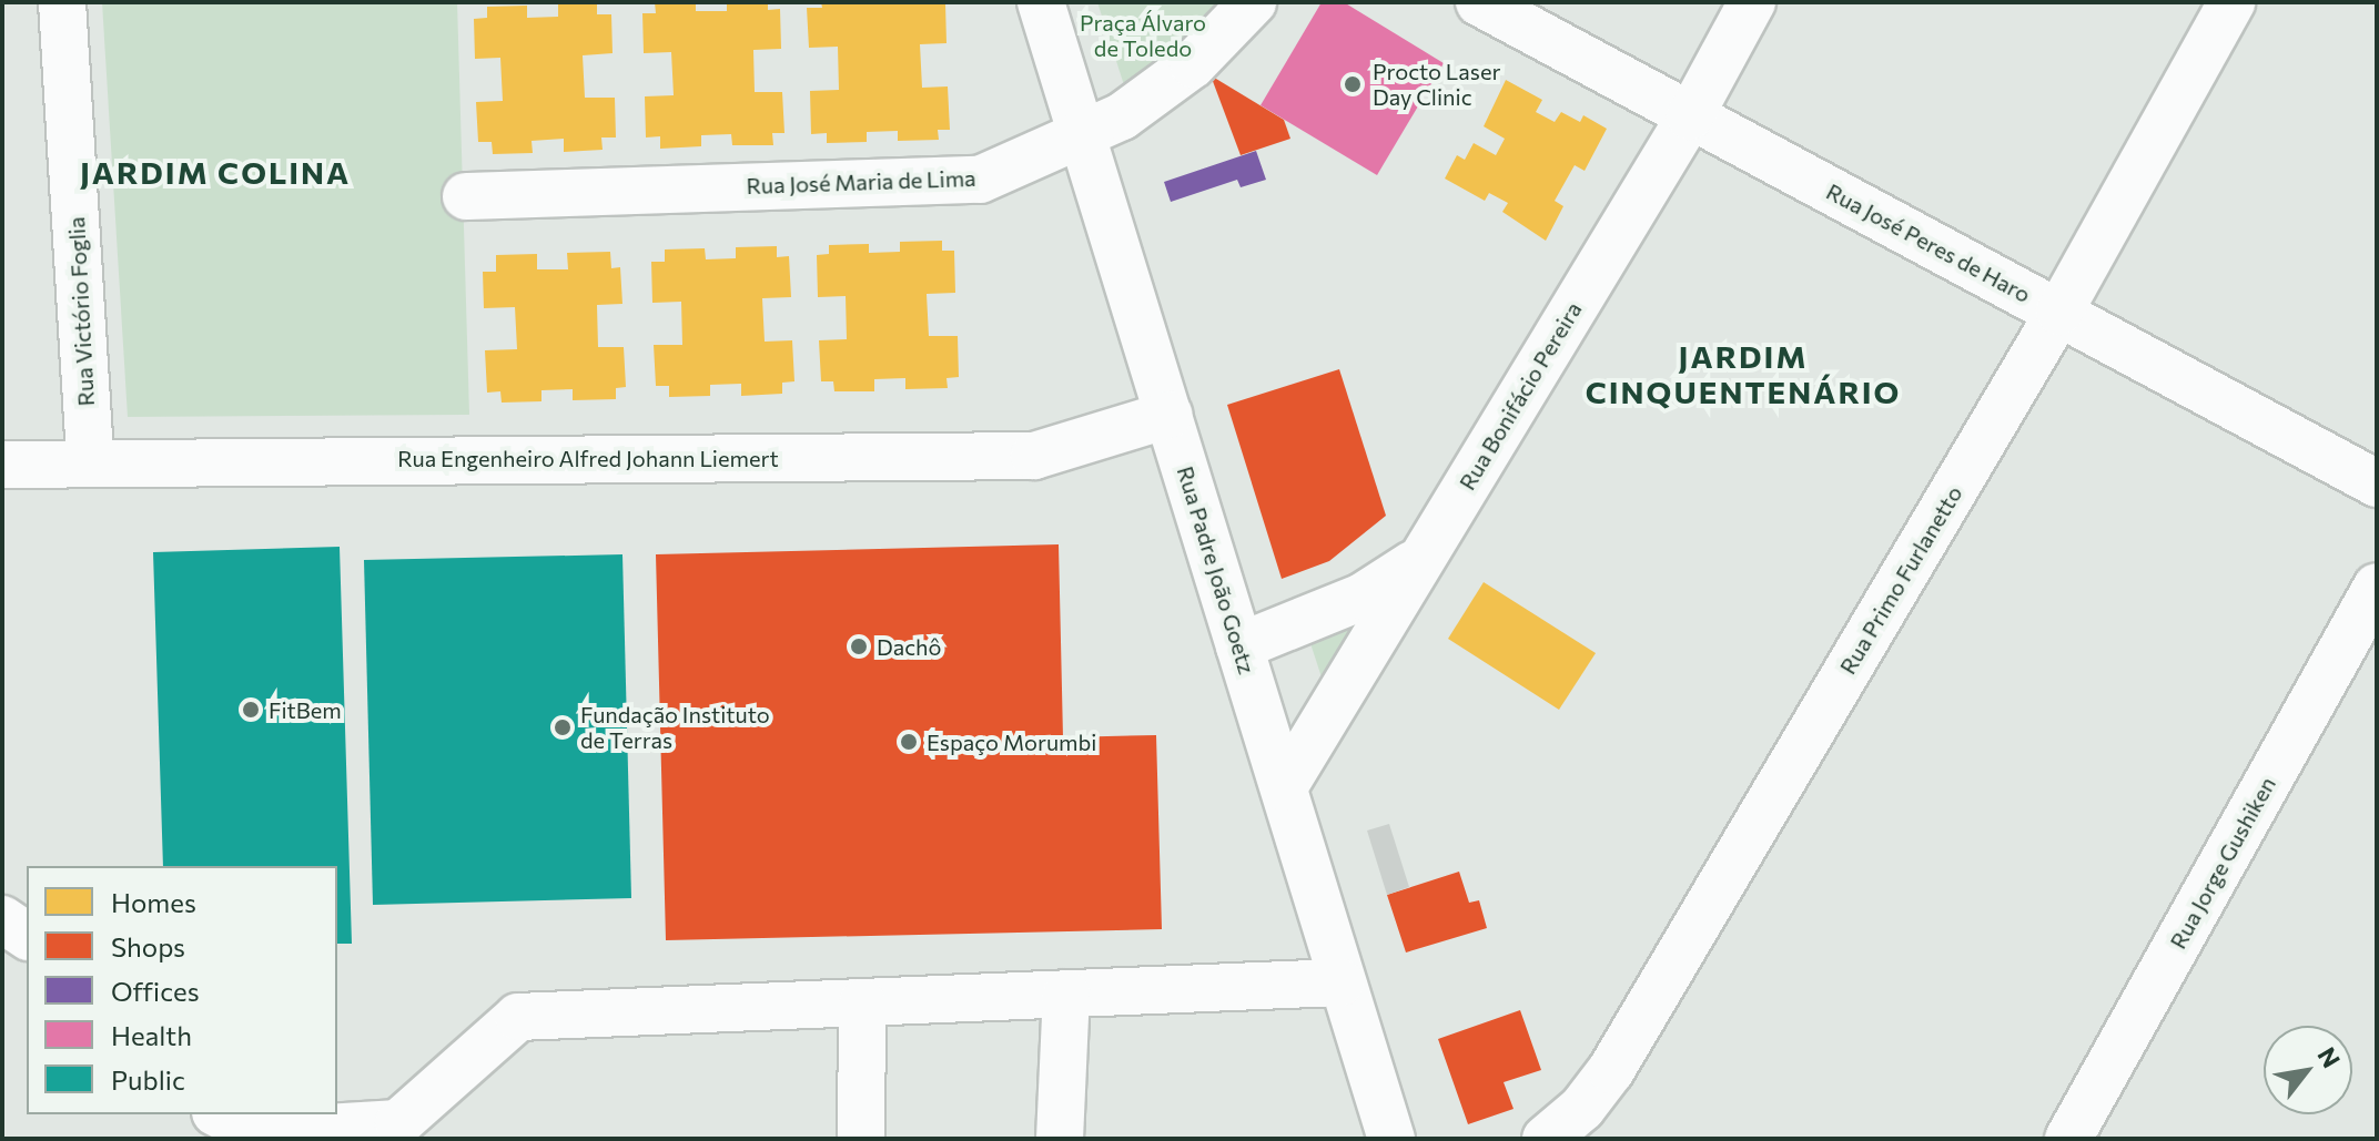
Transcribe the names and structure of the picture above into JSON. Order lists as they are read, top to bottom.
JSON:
{
  "streets": {
    "street": [
      "Rua José Maria de Lima",
      "Rua José Peres de Haro",
      "Rua Victório Foglia",
      "Rua Bonifácio Pereira",
      "Rua Engenheiro Alfred Johann Liemert",
      "Rua Padre João Goetz",
      "Rua Primo Furlanetto",
      "Rua Jorge Gushiken"
    ]
  },
  "crossings": [
    ["Rua José Maria de Lima", "Rua Padre João Goetz"],
    ["Rua José Peres de Haro", "Rua Bonifácio Pereira"],
    ["Rua José Peres de Haro", "Rua Primo Furlanetto"],
    ["Rua Victório Foglia", "Rua Engenheiro Alfred Johann Liemert"],
    ["Rua Bonifácio Pereira", "Rua Padre João Goetz"],
    ["Rua Engenheiro Alfred Johann Liemert", "Rua Padre João Goetz"]
  ],
  "districts": ["JARDIM COLINA", "JARDIM CINQUENTENÁRIO"],
  "parks": ["Praça Álvaro de Toledo"],
  "places": [
    "Procto Laser Day Clinic",
    "Dachô",
    "FitBem",
    "Fundação Instituto de Terras",
    "Espaço Morumbi"
  ],
  "legend": [
    "Homes",
    "Shops",
    "Offices",
    "Health",
    "Public"
  ],
  "north": "top right"
}
